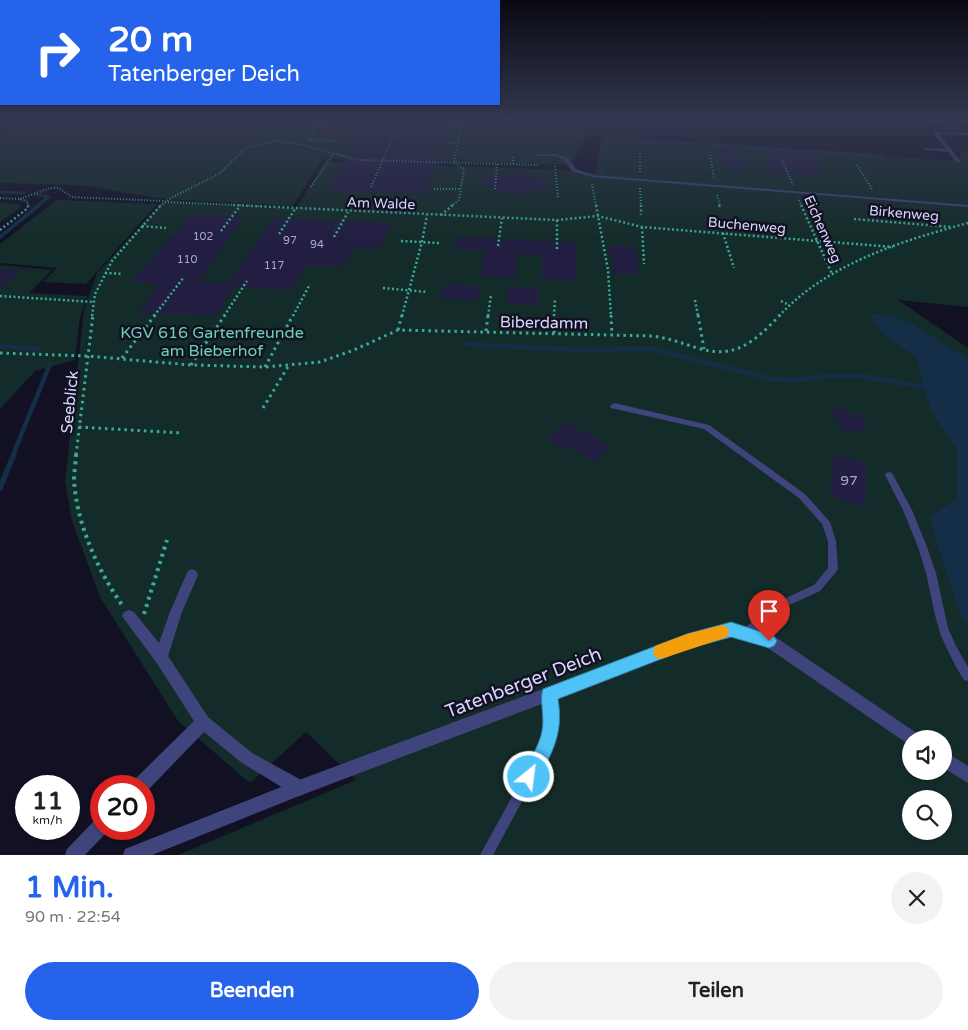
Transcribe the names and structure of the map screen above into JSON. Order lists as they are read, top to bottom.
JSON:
{
  "streets": {
    "street": ["Tatenberger Deich"],
    "path": [
      "Am Walde",
      "Birkenweg",
      "Buchenweg",
      "Eichenweg",
      "Biberdamm",
      "Seeblick"
    ]
  },
  "crossings": [
    ["Am Walde", "Buchenweg"],
    ["Am Walde", "Seeblick"],
    ["Birkenweg", "Biberdamm"],
    ["Buchenweg", "Eichenweg"],
    ["Buchenweg", "Biberdamm"],
    ["Eichenweg", "Biberdamm"],
    ["Biberdamm", "Seeblick"]
  ],
  "parks": ["KGV 616 Gartenfreunde am Bieberhof"],
  "house_numbers": [
    "102",
    "97",
    "94",
    "110",
    "117",
    "97"
  ],
  "page": {
    "turn": ["20 m", "Tatenberger Deich"],
    "speed": "11 km/h",
    "limit": "20",
    "heading": ["1 Min.", "90 m · 22:54"],
    "buttons": ["Beenden", "Teilen"]
  }
}
